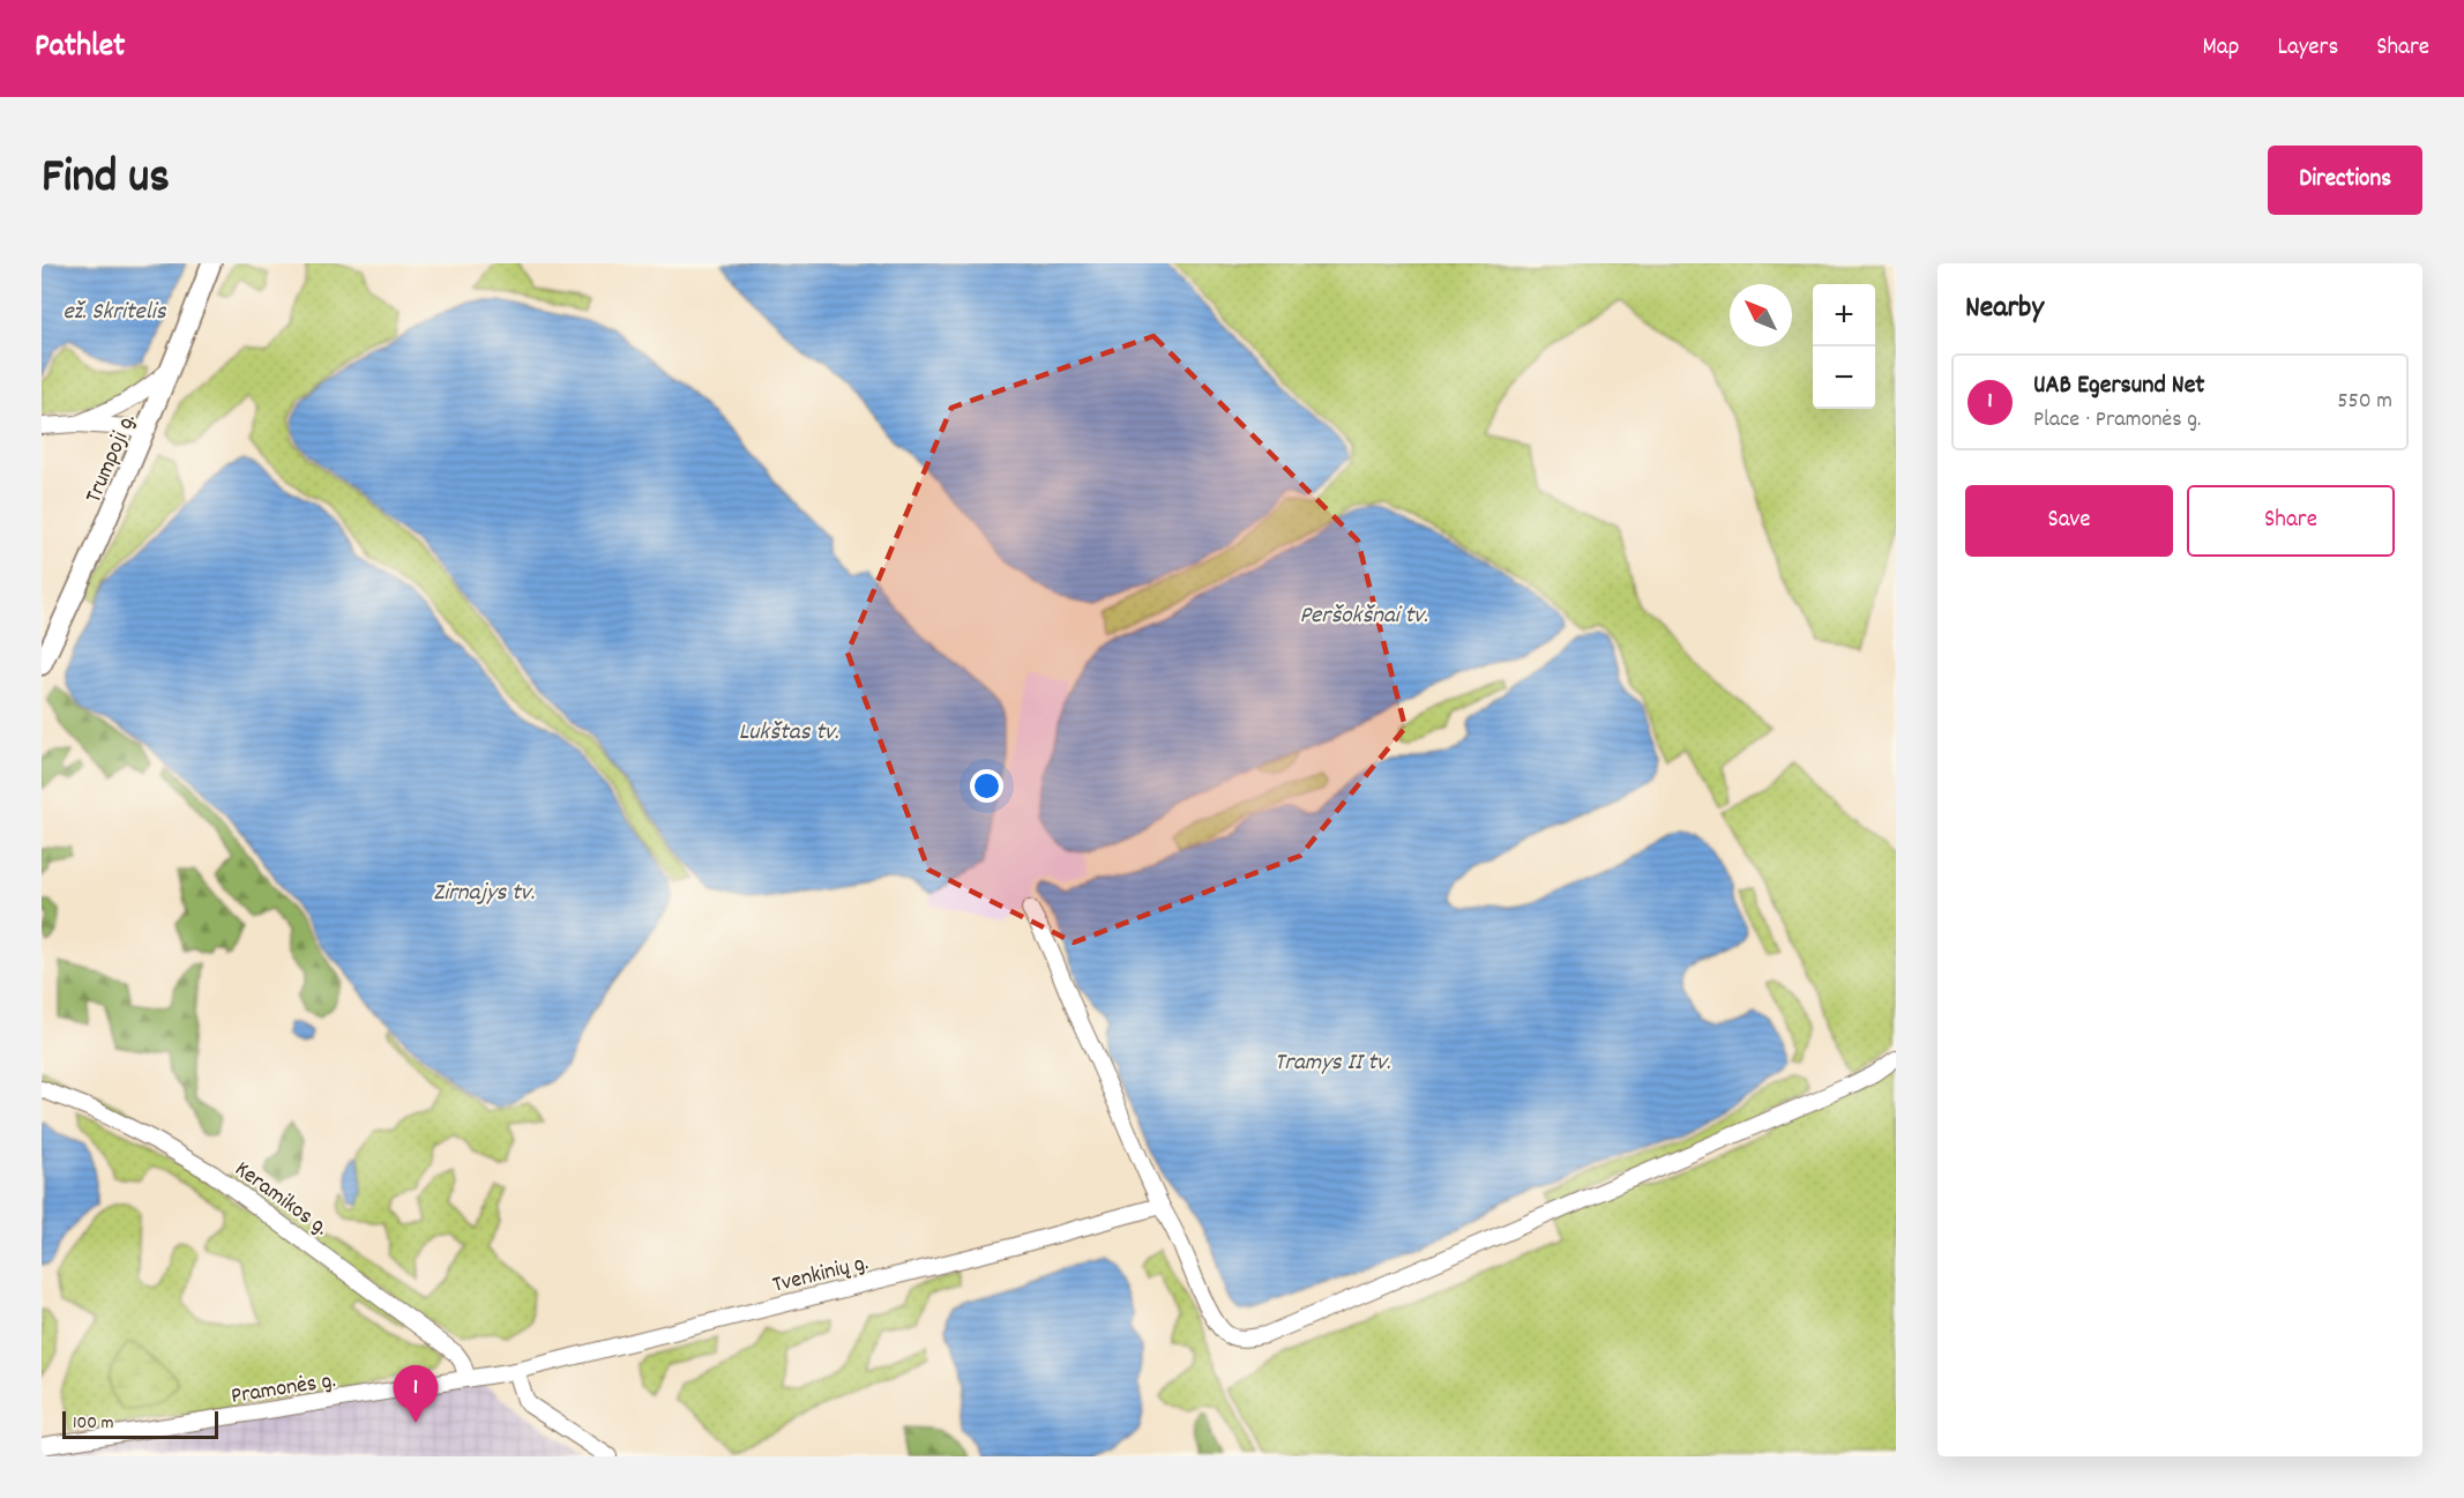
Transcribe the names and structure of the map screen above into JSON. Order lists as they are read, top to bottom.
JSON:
{
  "streets": {
    "main road": ["Trumpoji g."],
    "street": ["Keramikos g.", "Tvenkinių g.", "Pramonės g."]
  },
  "crossings": [
    ["Keramikos g.", "Pramonės g."],
    ["Tvenkinių g.", "Pramonės g."]
  ],
  "water": [
    "ež. Skritelis",
    "Peršokšnai tv.",
    "Lukštas tv.",
    "Zirnajys tv.",
    "Tramys II tv."
  ],
  "scale_bar": "100 m",
  "north": "top left",
  "page": {
    "header": "Pathlet",
    "nav": ["Map", "Layers", "Share"],
    "title": "Find us",
    "buttons": [
      "Directions",
      ["Save", "Share"]
    ],
    "heading": "Nearby",
    "map_buttons": ["+", "−"],
    "list": [
      {
        "mark": "1",
        "name": "UAB Egersund Net",
        "note": "Place · Pramonės g.",
        "value": "550 m"
      }
    ],
    "pins": "1",
    "scale": "100 m"
  }
}
